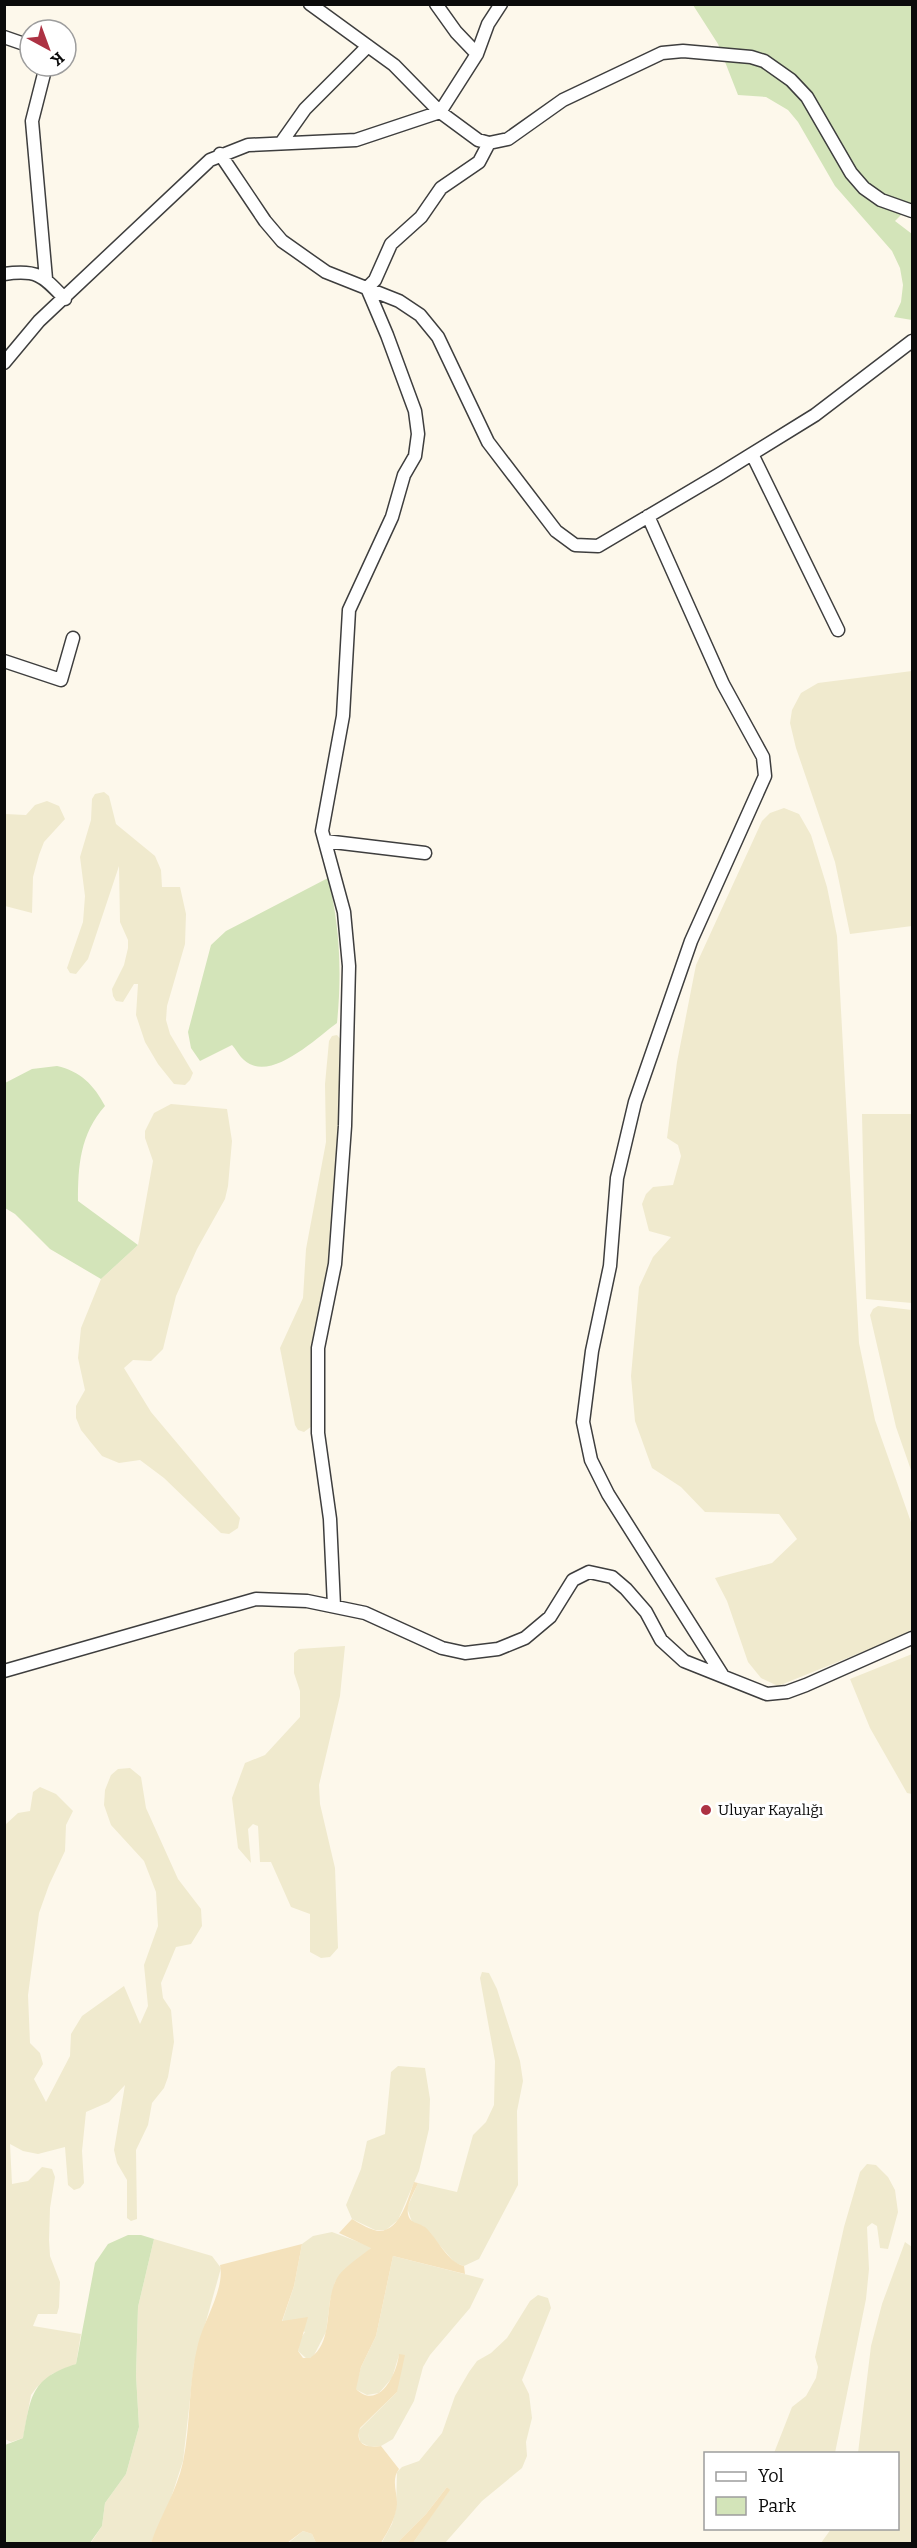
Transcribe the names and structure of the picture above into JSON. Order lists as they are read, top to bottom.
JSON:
{
  "places": ["Uluyar Kayalığı"],
  "legend": ["Yol", "Park"],
  "north": "bottom right"
}
